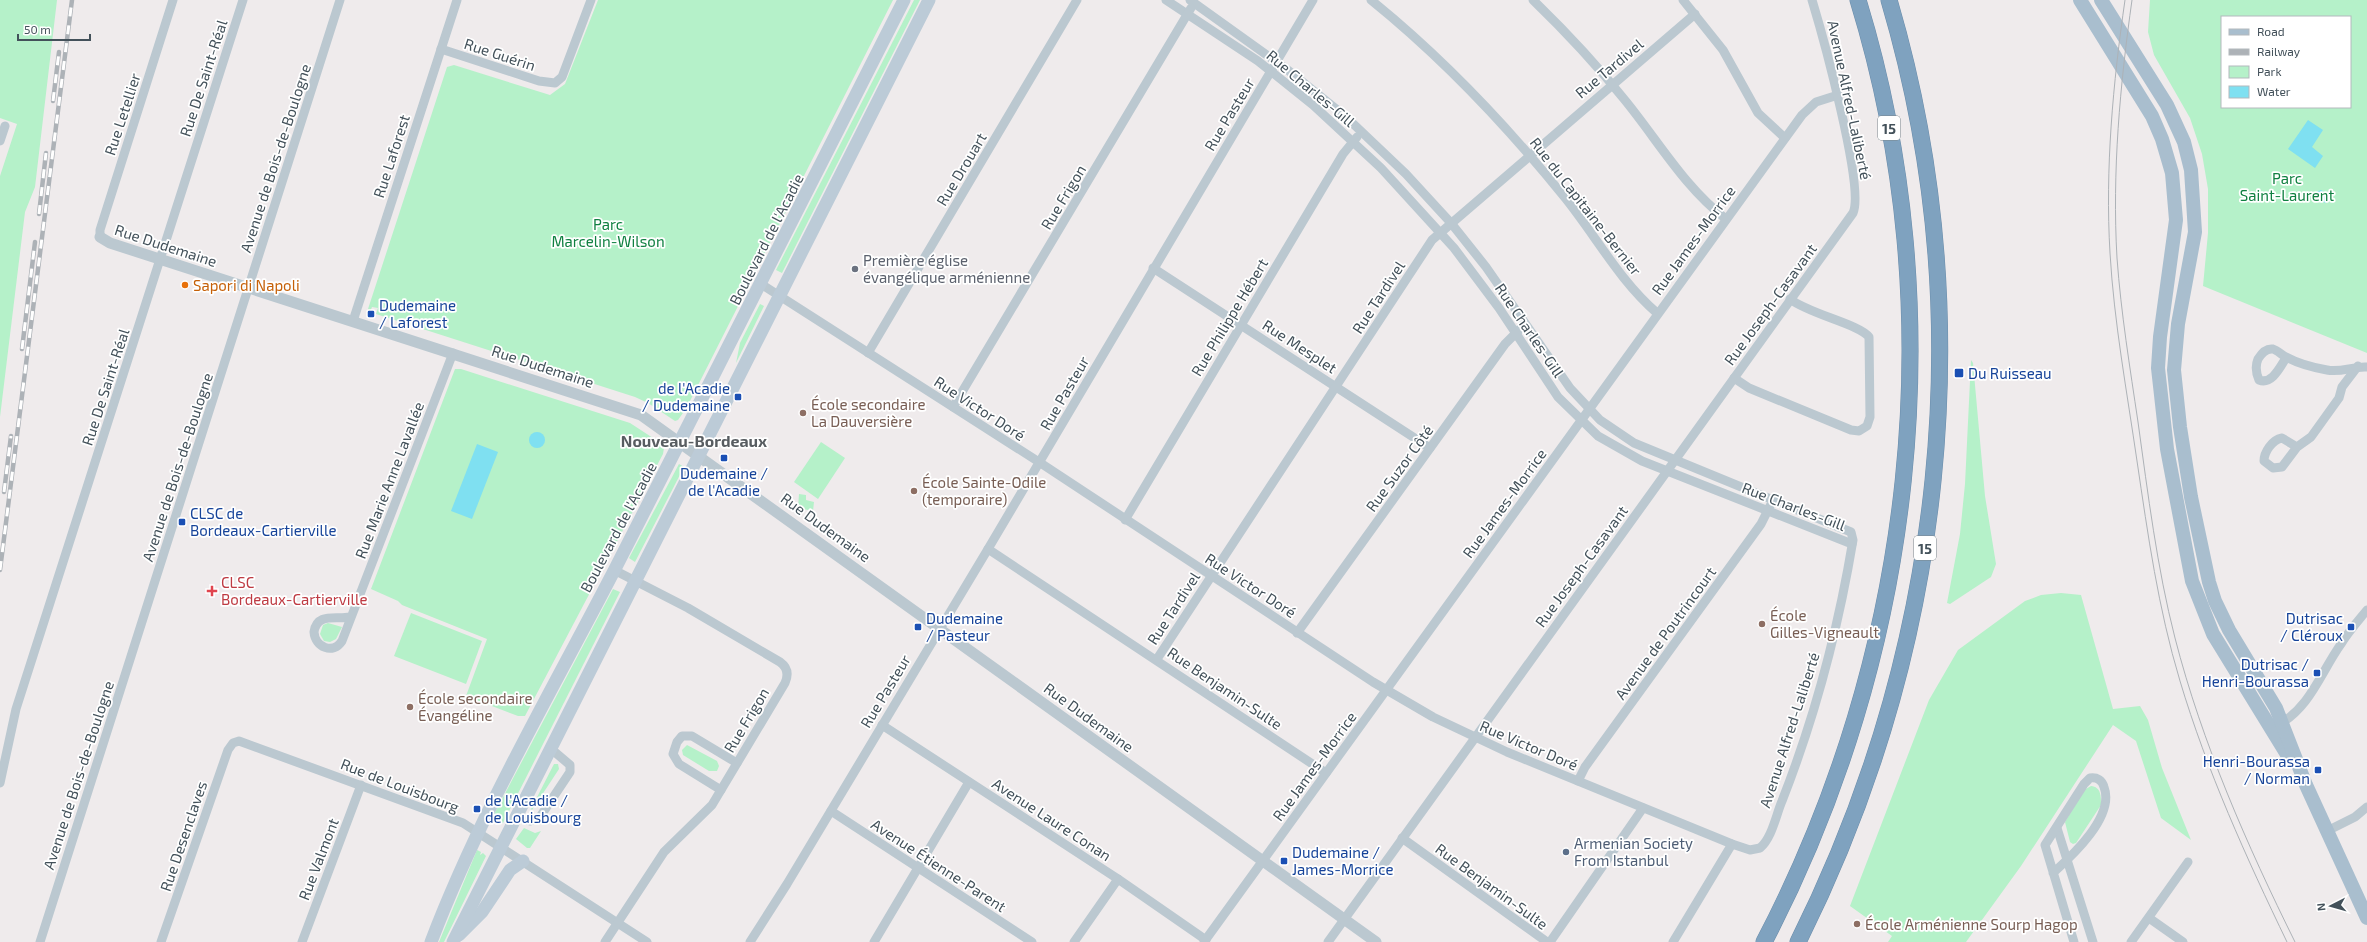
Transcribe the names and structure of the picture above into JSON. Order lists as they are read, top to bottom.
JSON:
{
  "streets": {
    "highway": ["15"],
    "main road": ["Boulevard de l'Acadie"],
    "street": [
      "Rue Guérin",
      "Rue Tardivel",
      "Rue De Saint-Réal",
      "Rue Charles-Gill",
      "Avenue Alfred-Laliberté",
      "Rue Letellier",
      "Rue Pasteur",
      "Rue Laforest",
      "Avenue de Bois-de-Boulogne",
      "Rue Drouart",
      "Rue Frigon",
      "Rue du Capitaine-Bernier",
      "Rue James-Morrice",
      "Rue Dudemaine",
      "Rue Joseph-Casavant",
      "Rue Philippe Hébert",
      "Rue Mesplet",
      "Rue Victor Doré",
      "Rue Suzor Côté",
      "Rue Marie Anne Lavallée",
      "Avenue de Poutrincourt",
      "Rue Benjamin-Sulte",
      "Rue de Louisbourg",
      "Avenue Laure Conan",
      "Rue Desenclaves",
      "Rue Valmont",
      "Avenue Étienne-Parent"
    ]
  },
  "crossings": [
    ["Rue Guérin", "Rue Laforest"],
    ["Rue Tardivel", "Rue Charles-Gill"],
    ["Rue Tardivel", "Rue du Capitaine-Bernier"],
    ["Rue Tardivel", "Rue Mesplet"],
    ["Rue Tardivel", "Rue Victor Doré"],
    ["Rue Tardivel", "Rue Benjamin-Sulte"],
    ["Rue De Saint-Réal", "Rue Dudemaine"],
    ["Rue Charles-Gill", "Avenue Alfred-Laliberté"],
    ["Rue Charles-Gill", "Rue Pasteur"],
    ["Rue Charles-Gill", "Rue Frigon"],
    ["Rue Charles-Gill", "Rue James-Morrice"],
    ["Rue Charles-Gill", "Rue Joseph-Casavant"],
    ["Rue Charles-Gill", "Rue Philippe Hébert"],
    ["Rue Charles-Gill", "Rue Suzor Côté"],
    ["Rue Charles-Gill", "Avenue de Poutrincourt"],
    ["Avenue Alfred-Laliberté", "Rue James-Morrice"],
    ["Avenue Alfred-Laliberté", "Rue Joseph-Casavant"],
    ["Avenue Alfred-Laliberté", "Rue Victor Doré"],
    ["Rue Letellier", "Rue Dudemaine"],
    ["Rue Pasteur", "Rue Dudemaine"],
    ["Rue Pasteur", "Rue Mesplet"],
    ["Rue Pasteur", "Rue Victor Doré"],
    ["Rue Pasteur", "Rue Benjamin-Sulte"],
    ["Rue Pasteur", "Avenue Laure Conan"],
    ["Rue Pasteur", "Avenue Étienne-Parent"],
    ["Rue Laforest", "Rue Dudemaine"],
    ["Avenue de Bois-de-Boulogne", "Rue Dudemaine"],
    ["Rue Drouart", "Rue Victor Doré"],
    ["Rue Frigon", "Boulevard de l'Acadie"],
    ["Rue Frigon", "Rue Victor Doré"],
    ["Rue Frigon", "Rue de Louisbourg"],
    ["Rue du Capitaine-Bernier", "Rue James-Morrice"],
    ["Boulevard de l'Acadie", "Rue Dudemaine"],
    ["Boulevard de l'Acadie", "Rue Victor Doré"],
    ["Boulevard de l'Acadie", "Rue de Louisbourg"],
    ["Rue James-Morrice", "Rue Dudemaine"],
    ["Rue James-Morrice", "Rue Victor Doré"],
    ["Rue James-Morrice", "Rue Benjamin-Sulte"],
    ["Rue James-Morrice", "Avenue Laure Conan"],
    ["Rue Dudemaine", "Rue Joseph-Casavant"],
    ["Rue Dudemaine", "Rue Marie Anne Lavallée"],
    ["Rue Joseph-Casavant", "Rue Victor Doré"],
    ["Rue Joseph-Casavant", "Rue Benjamin-Sulte"],
    ["Rue Philippe Hébert", "Rue Mesplet"],
    ["Rue Philippe Hébert", "Rue Victor Doré"],
    ["Rue Mesplet", "Rue Suzor Côté"],
    ["Rue Victor Doré", "Rue Suzor Côté"],
    ["Rue Victor Doré", "Avenue de Poutrincourt"],
    ["Rue de Louisbourg", "Rue Desenclaves"],
    ["Rue de Louisbourg", "Rue Valmont"]
  ],
  "districts": ["Nouveau-Bordeaux"],
  "parks": ["Parc Saint-Laurent", "Parc Marcelin-Wilson"],
  "places": {
    "other": [
      "Première église évangélique arménienne",
      "Sapori di Napoli",
      "École secondaire La Dauversière",
      "École Sainte-Odile (temporaire)",
      "École Gilles-Vigneault",
      "École secondaire Évangéline",
      "Armenian Society From Istanbul",
      "École Arménienne Sourp Hagop"
    ],
    "transit": [
      "Dudemaine / Laforest",
      "Du Ruisseau",
      "de l'Acadie / Dudemaine",
      "Dudemaine / de l'Acadie",
      "CLSC de Bordeaux-Cartierville",
      "Dudemaine / Pasteur",
      "Dutrisac / Cléroux",
      "Dutrisac / Henri-Bourassa",
      "Henri-Bourassa / Norman",
      "de l'Acadie / de Louisbourg",
      "Dudemaine / James-Morrice"
    ],
    "health": ["CLSC Bordeaux-Cartierville"]
  },
  "legend": [
    "Road",
    "Railway",
    "Park",
    "Water"
  ],
  "scale_bar": "50 m",
  "north": "left"
}
